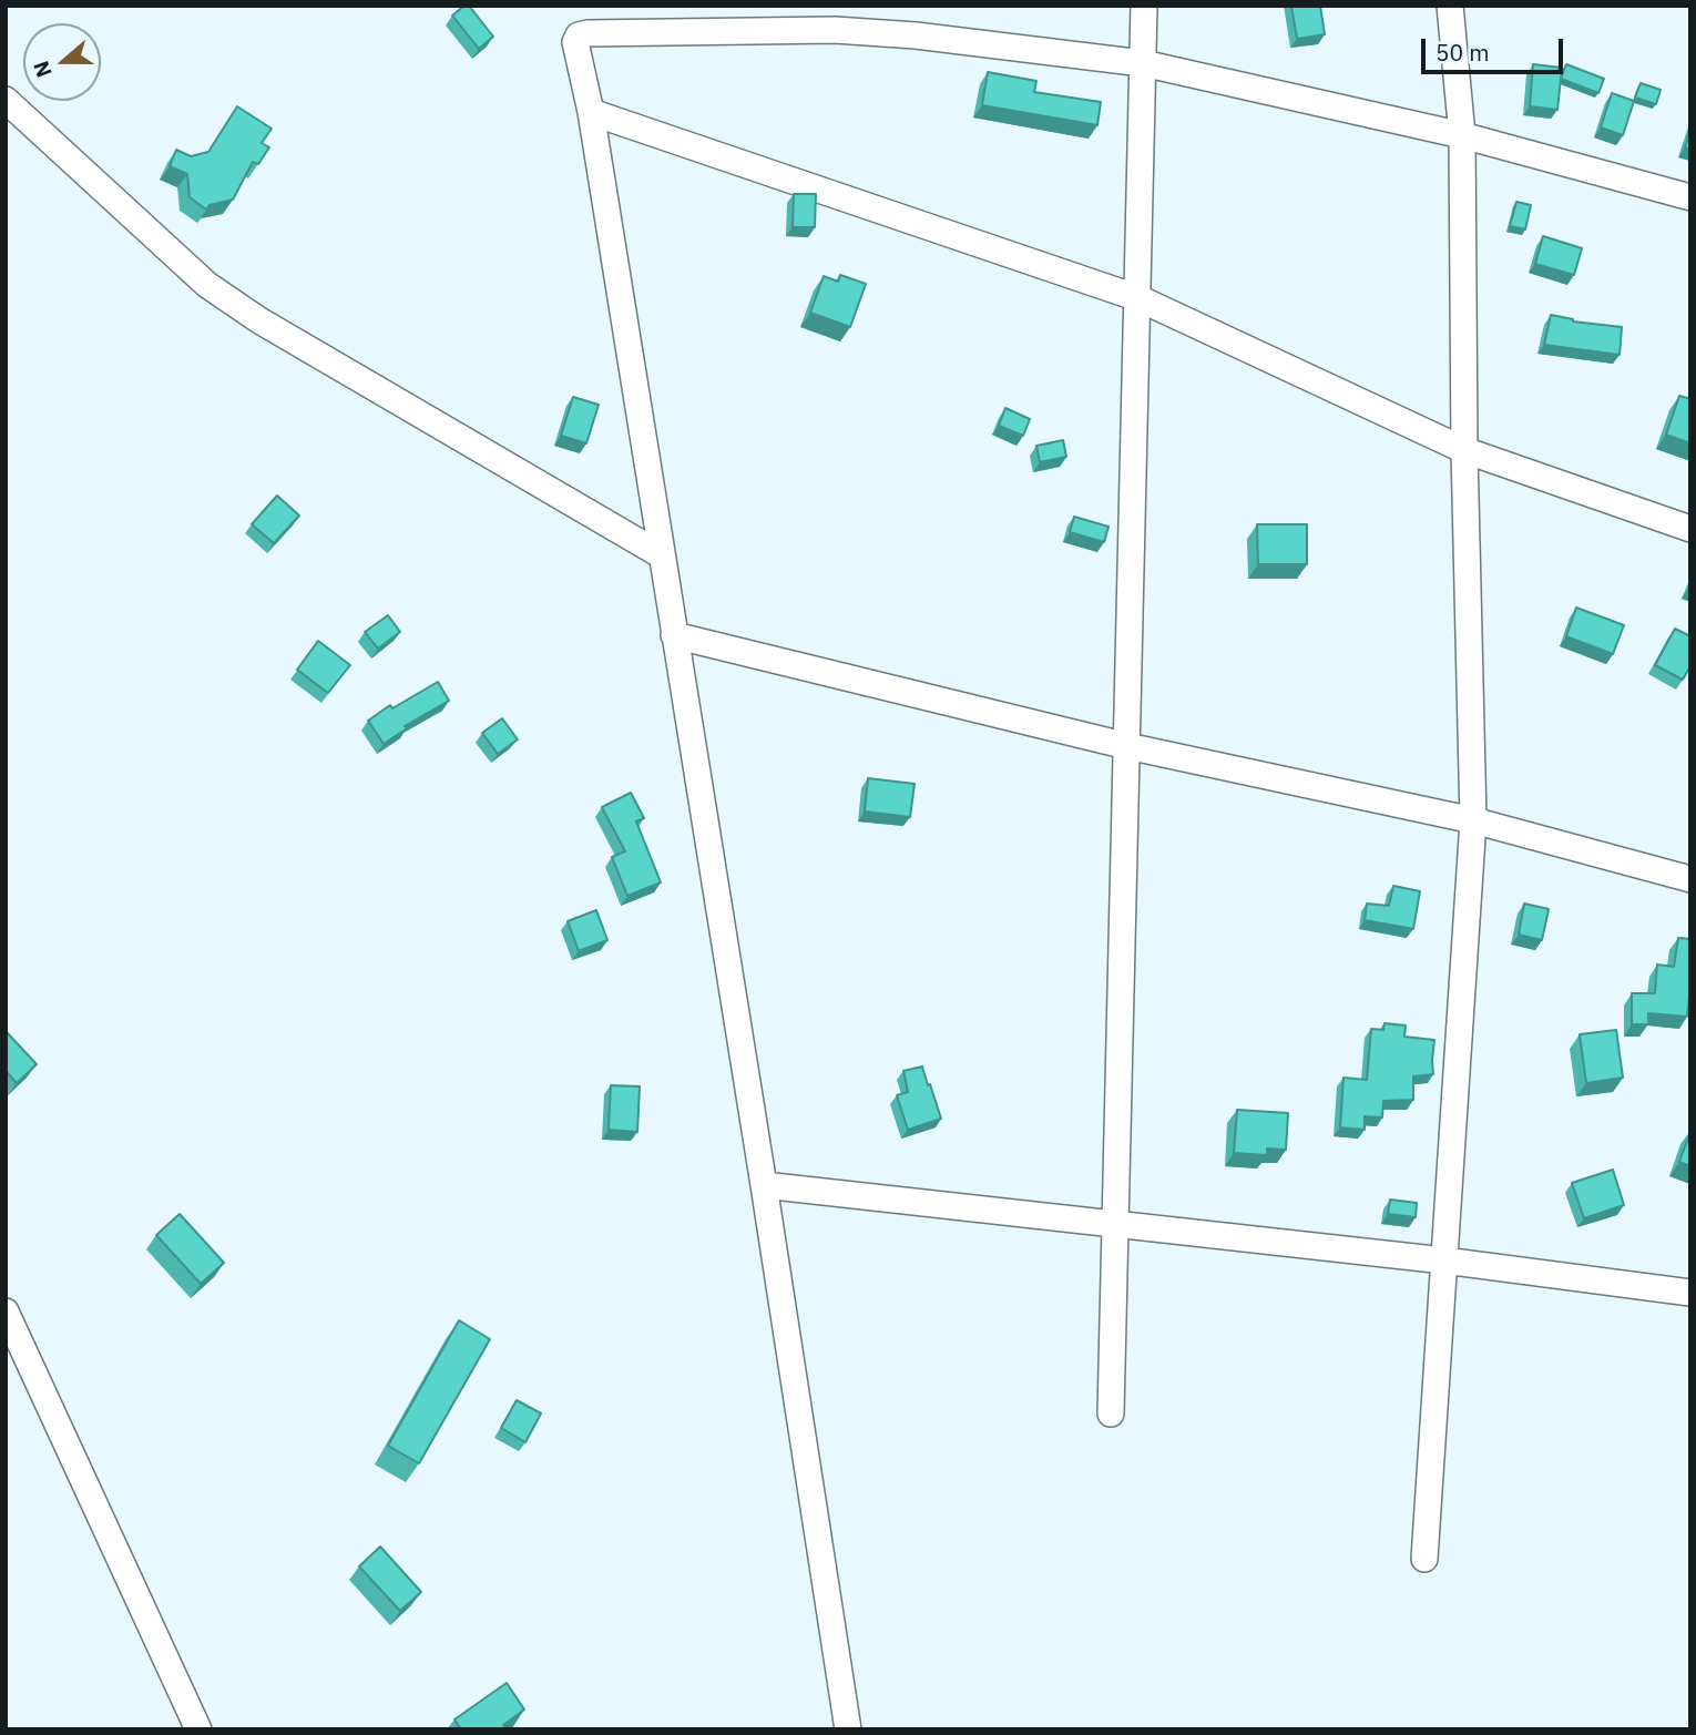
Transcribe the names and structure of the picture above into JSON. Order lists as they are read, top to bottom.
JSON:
{
  "scale_bar": "50 m",
  "north": "left"
}
